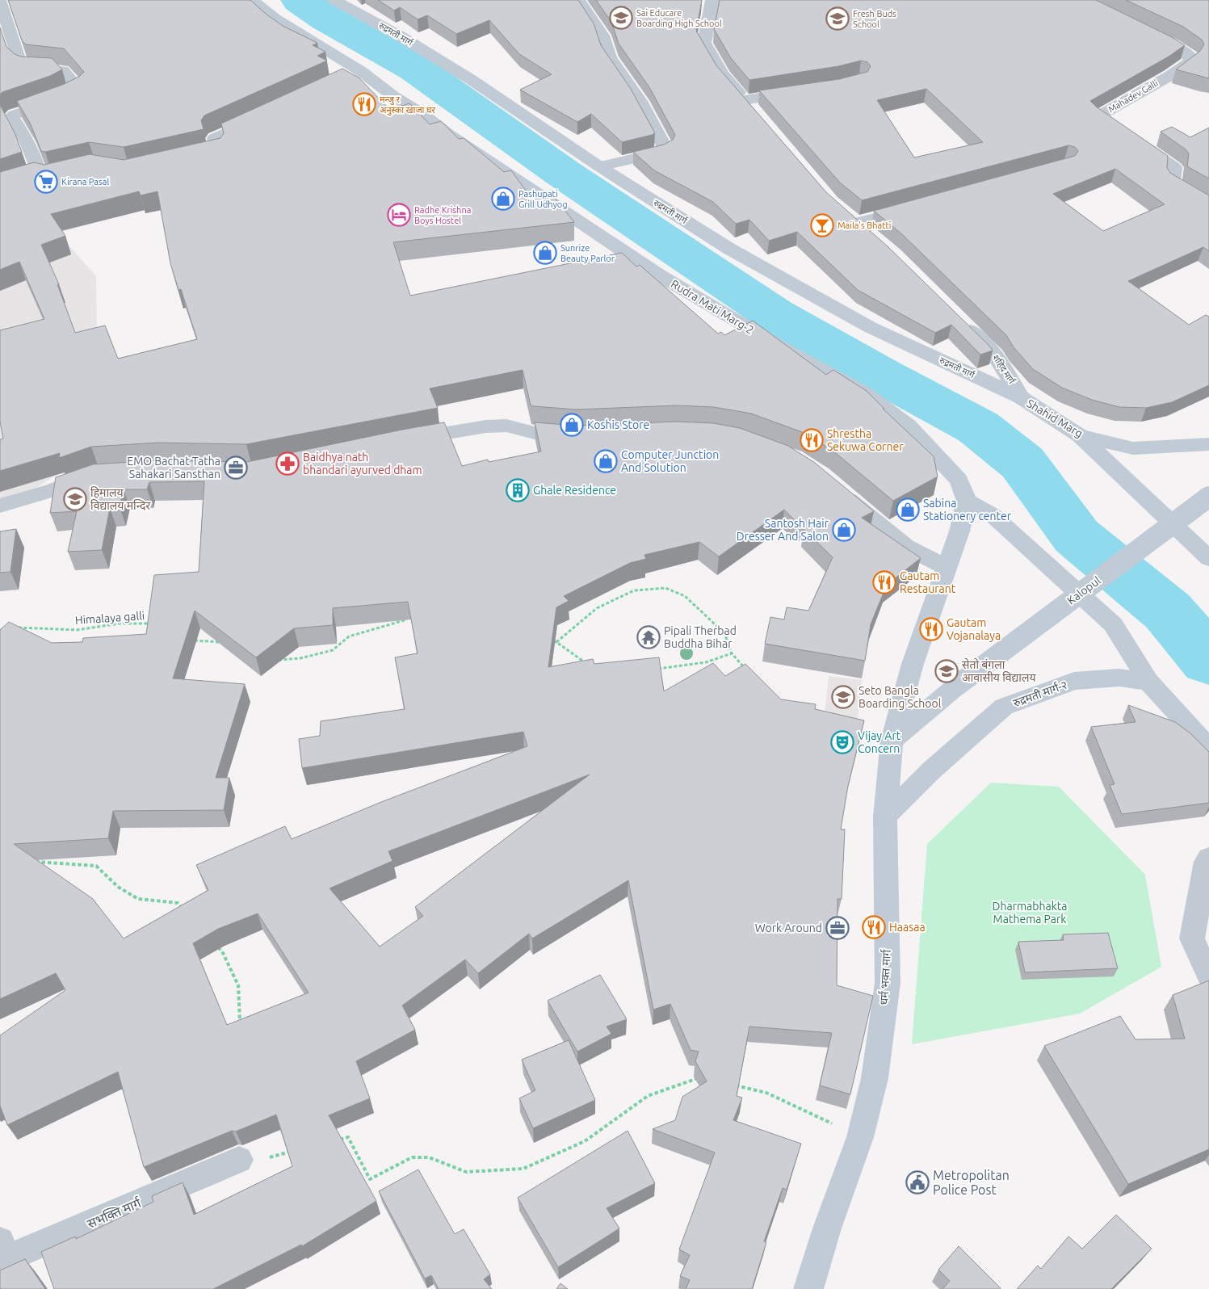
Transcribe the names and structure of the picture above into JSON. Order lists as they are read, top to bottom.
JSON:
{
  "streets": {
    "street": [
      "रुद्रमती मार्ग",
      "Mahadev Galli",
      "Rudra Mati Marg-2",
      "शहिद मार्ग",
      "Shahid Marg",
      "Kalopul",
      "रुद्रमती मार्ग-२",
      "धर्म भक्त मार्ग",
      "सभक्ति मार्ग"
    ],
    "path": ["Himalaya galli"]
  },
  "crossings": [
    ["रुद्रमती मार्ग", "शहिद मार्ग"],
    ["रुद्रमती मार्ग", "Shahid Marg"],
    ["शहिद मार्ग", "Shahid Marg"],
    ["Kalopul", "धर्म भक्त मार्ग"],
    ["रुद्रमती मार्ग-२", "धर्म भक्त मार्ग"]
  ],
  "parks": ["Dharmabhakta Mathema Park"],
  "places": {
    "school or university": [
      "Sai Educare Boarding High School",
      "Fresh Buds School",
      "हिमालय विद्यालय मन्दिर",
      "सेतो बंगला आवासीय विद्यालय",
      "Seto Bangla Boarding School"
    ],
    "restaurant": [
      "मन्जु र अनुस्का खाजा घर",
      "Shrestha Sekuwa Corner",
      "Gautam Restaurant",
      "Gautam Vojanalaya",
      "Haasaa"
    ],
    "supermarket": ["Kirana Pasal"],
    "shop": [
      "Pashupati Grill Udhyog",
      "Sunrize Beauty Parlor",
      "Koshis Store",
      "Computer Junction And Solution",
      "Sabina Stationery center",
      "Santosh Hair Dresser And Salon"
    ],
    "hotel": ["Radhe Krishna Boys Hostel"],
    "bar": ["Maila's Bhatti"],
    "pharmacy": ["Baidhya nath bhandari ayurved dham"],
    "office": ["EMO Bachat Tatha Sahakari Sansthan", "Work Around"],
    "building": ["Ghale Residence"],
    "temple": ["Pipali Therbad Buddha Bihar"],
    "theatre": ["Vijay Art Concern"],
    "public building": ["Metropolitan Police Post"]
  }
}
